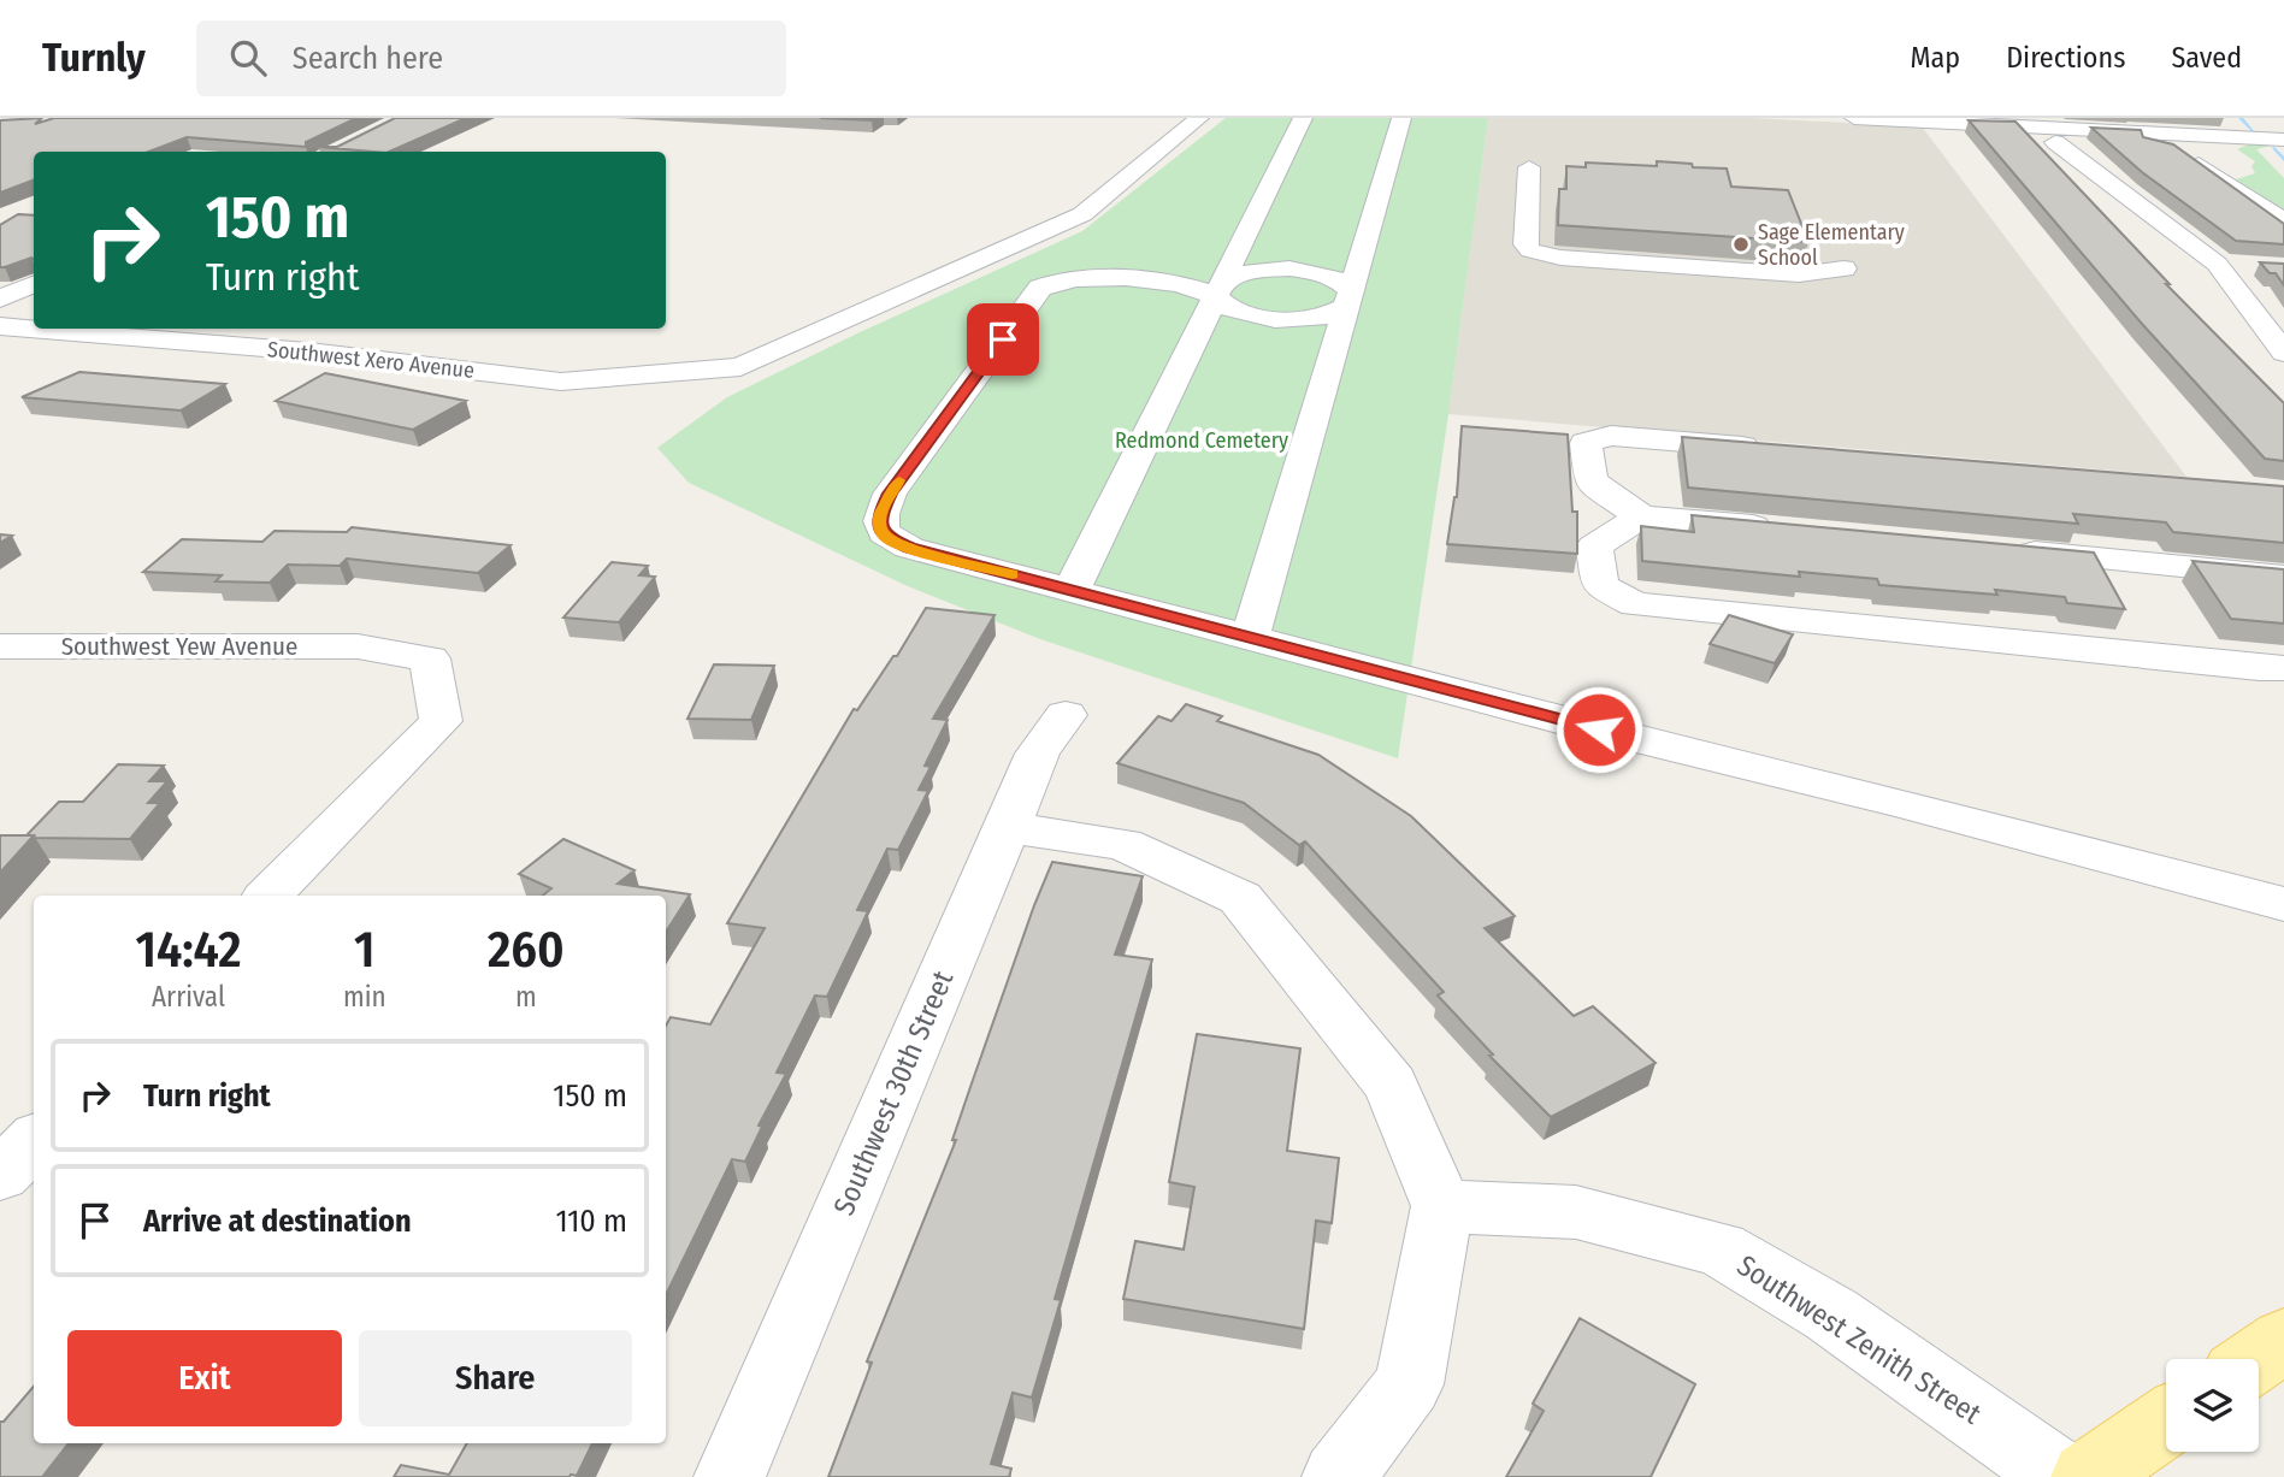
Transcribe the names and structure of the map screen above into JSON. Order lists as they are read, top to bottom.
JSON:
{
  "streets": {
    "street": [
      "Southwest Xero Avenue",
      "Southwest Yew Avenue",
      "Southwest 30th Street",
      "Southwest Zenith Street"
    ]
  },
  "parks": ["Redmond Cemetery"],
  "places": ["Sage Elementary School"],
  "page": {
    "header": "Turnly",
    "search": "Search here",
    "nav": ["Map", "Directions", "Saved"],
    "turn": ["150 m", "Turn right"],
    "eta": [
      "14:42",
      "Arrival",
      "1",
      "min",
      "260",
      "m"
    ],
    "list": [
      {
        "name": "Turn right",
        "value": "150 m"
      },
      {
        "name": "Arrive at destination",
        "value": "110 m"
      }
    ],
    "buttons": ["Exit", "Share"]
  }
}
